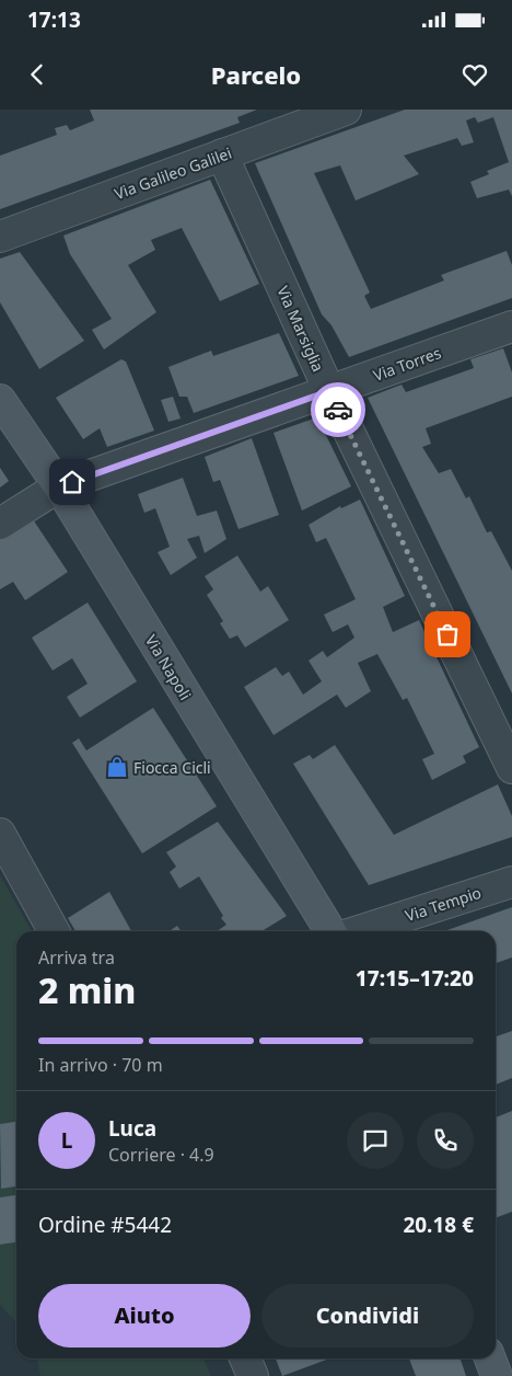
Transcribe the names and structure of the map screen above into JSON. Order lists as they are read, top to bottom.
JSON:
{
  "streets": {
    "main road": ["Via Napoli"],
    "street": [
      "Via Galileo Galilei",
      "Via Marsiglia",
      "Via Torres",
      "Via Tempio"
    ]
  },
  "crossings": [
    ["Via Galileo Galilei", "Via Marsiglia"],
    ["Via Marsiglia", "Via Torres"],
    ["Via Torres", "Via Napoli"]
  ],
  "places": {
    "shop": ["Fiocca Cicli"]
  },
  "page": {
    "status": "17:13",
    "header": "Parcelo",
    "heading": ["2 min", "Arriva tra", "17:15–17:20"],
    "panel": [
      "Luca",
      "Corriere · 4.9",
      "Ordine #5442",
      "20.18 €"
    ],
    "bar": "In arrivo · 70 m",
    "round": "L",
    "buttons": ["Aiuto", "Condividi"]
  }
}
